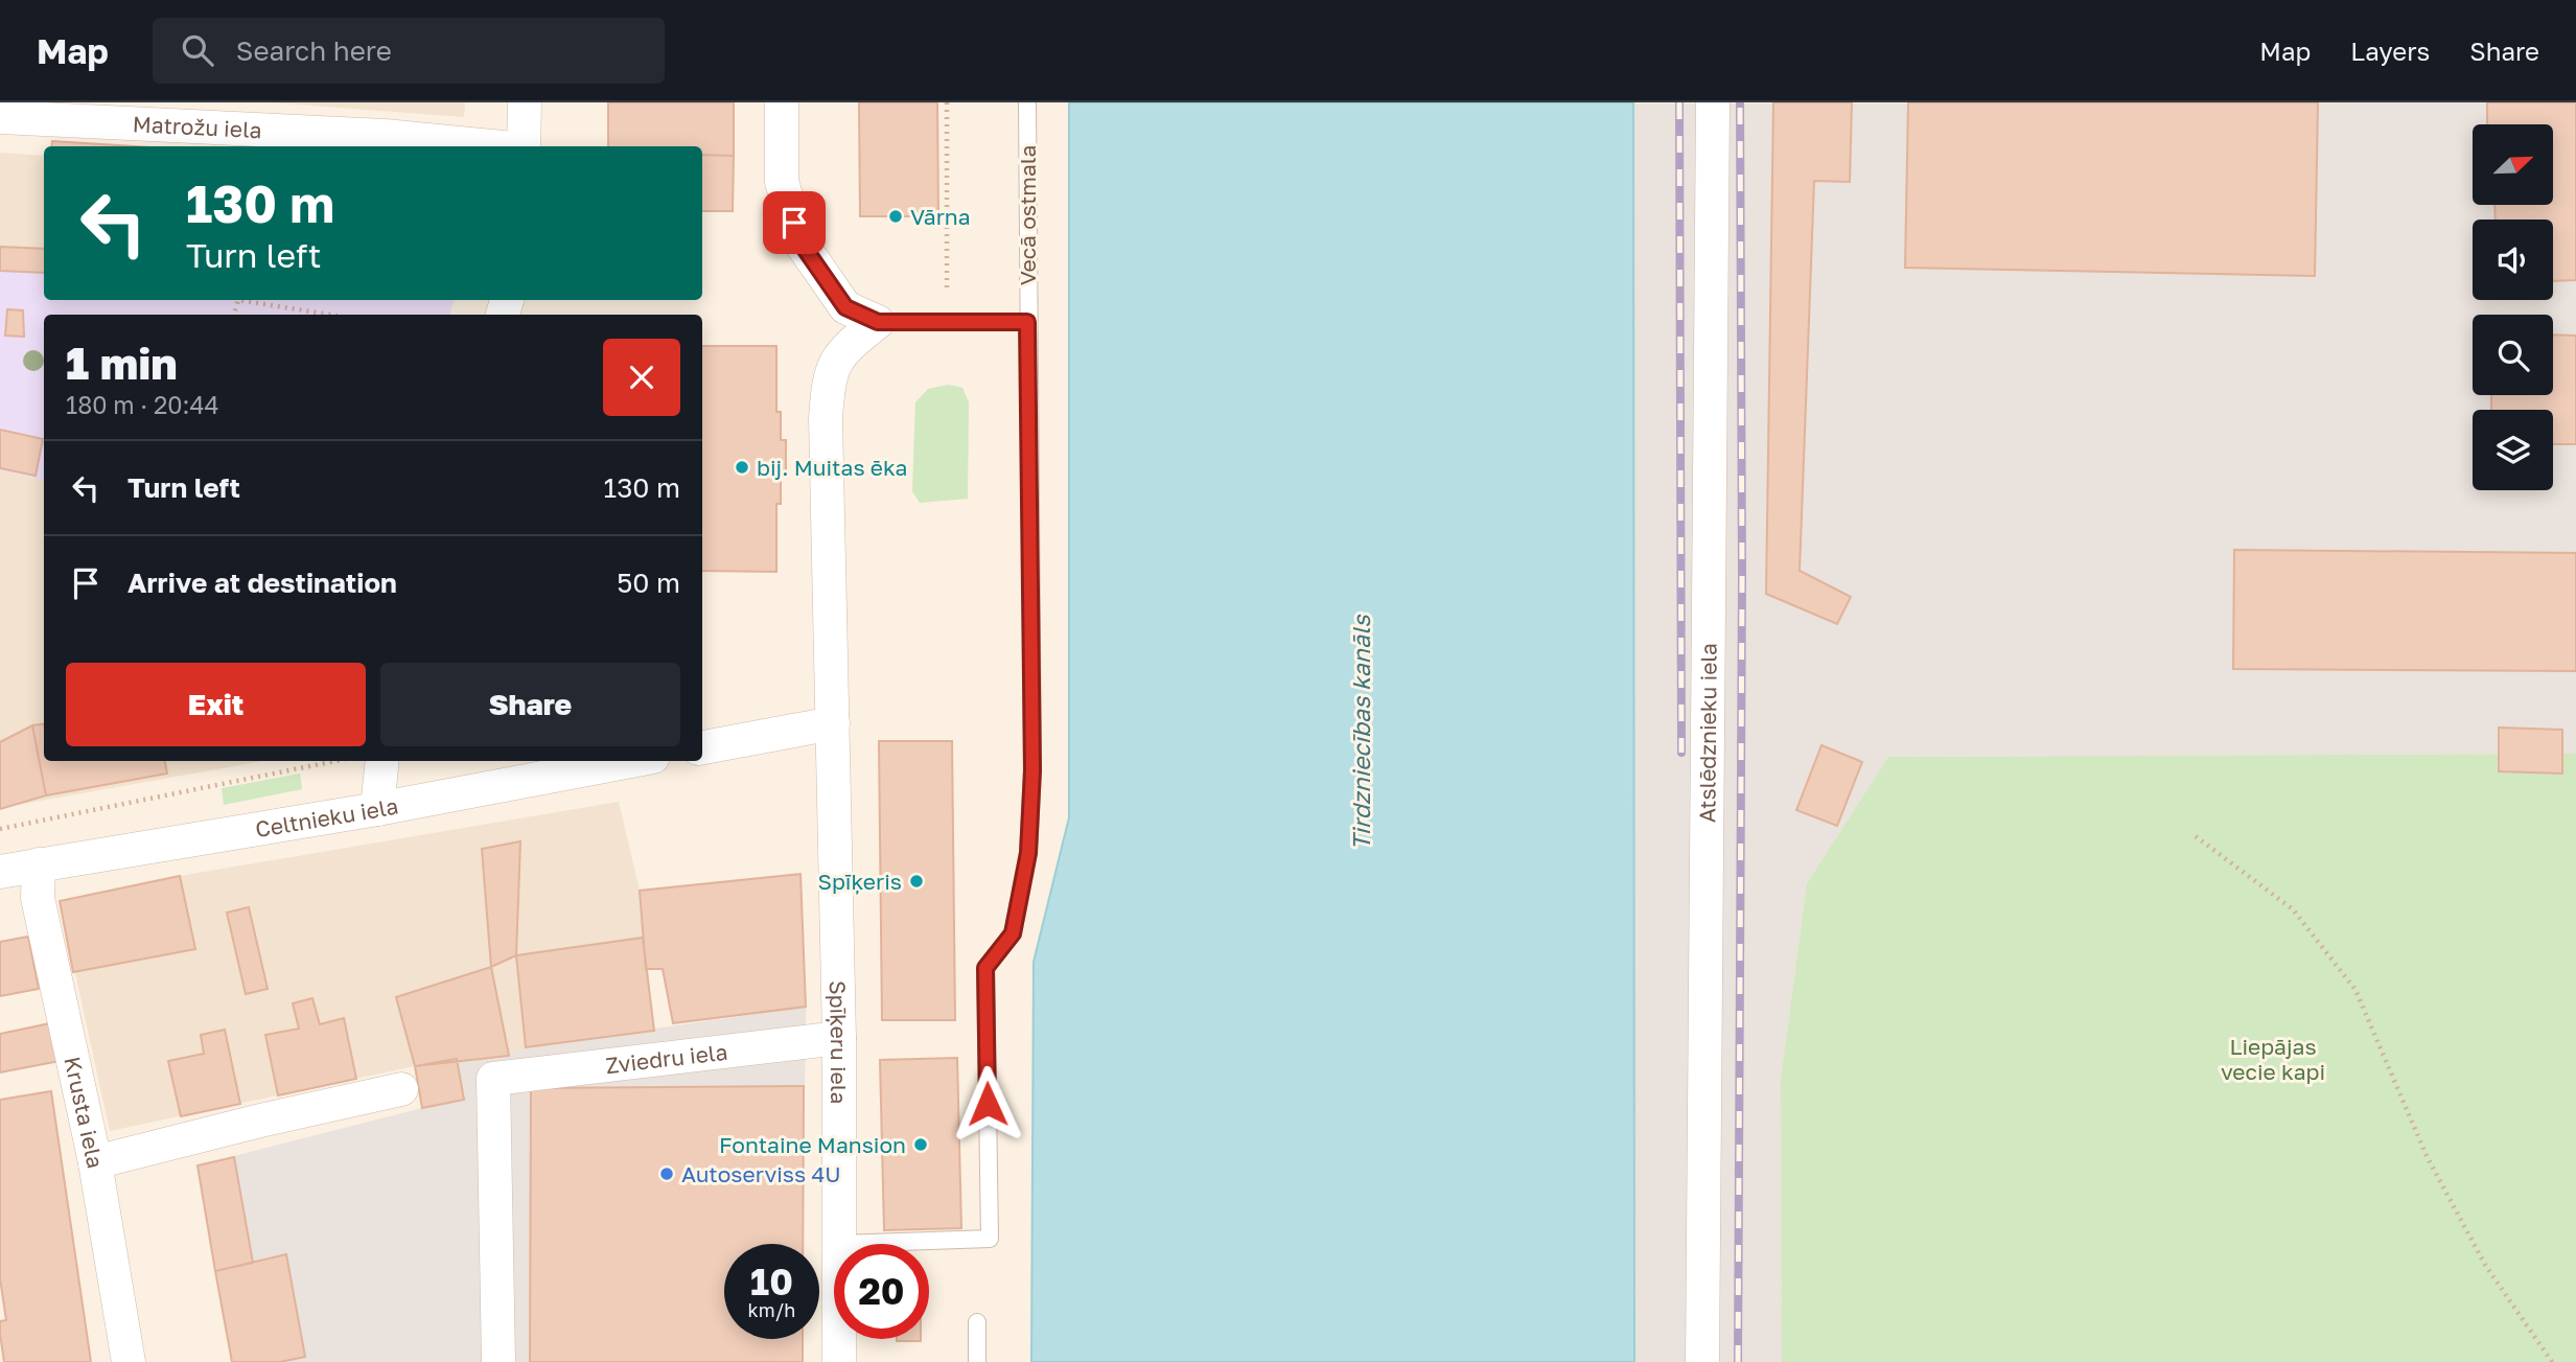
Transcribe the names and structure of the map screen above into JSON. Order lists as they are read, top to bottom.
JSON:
{
  "streets": {
    "street": [
      "Matrožu iela",
      "Atslēdznieku iela",
      "Celtnieku iela",
      "Spīķeru iela",
      "Zviedru iela",
      "Krusta iela"
    ],
    "lane": ["Vecā ostmala"]
  },
  "crossings": [
    ["Vecā ostmala", "Spīķeru iela"],
    ["Celtnieku iela", "Krusta iela"],
    ["Spīķeru iela", "Zviedru iela"]
  ],
  "water": ["Tirdzniecības kanāls"],
  "parks": ["Liepājas vecie kapi"],
  "places": [
    "Vārna",
    "bij. Muitas ēka",
    "Spīķeris",
    "Fontaine Mansion",
    "Autoserviss 4U"
  ],
  "north": "top right",
  "page": {
    "header": "Map",
    "search": "Search here",
    "nav": ["Map", "Layers", "Share"],
    "turn": ["130 m", "Turn left"],
    "heading": ["1 min", "180 m · 20:44"],
    "list": [
      {
        "name": "Turn left",
        "value": "130 m"
      },
      {
        "name": "Arrive at destination",
        "value": "50 m"
      }
    ],
    "buttons": ["Exit", "Share"],
    "speed": "10 km/h",
    "limit": "20"
  }
}
